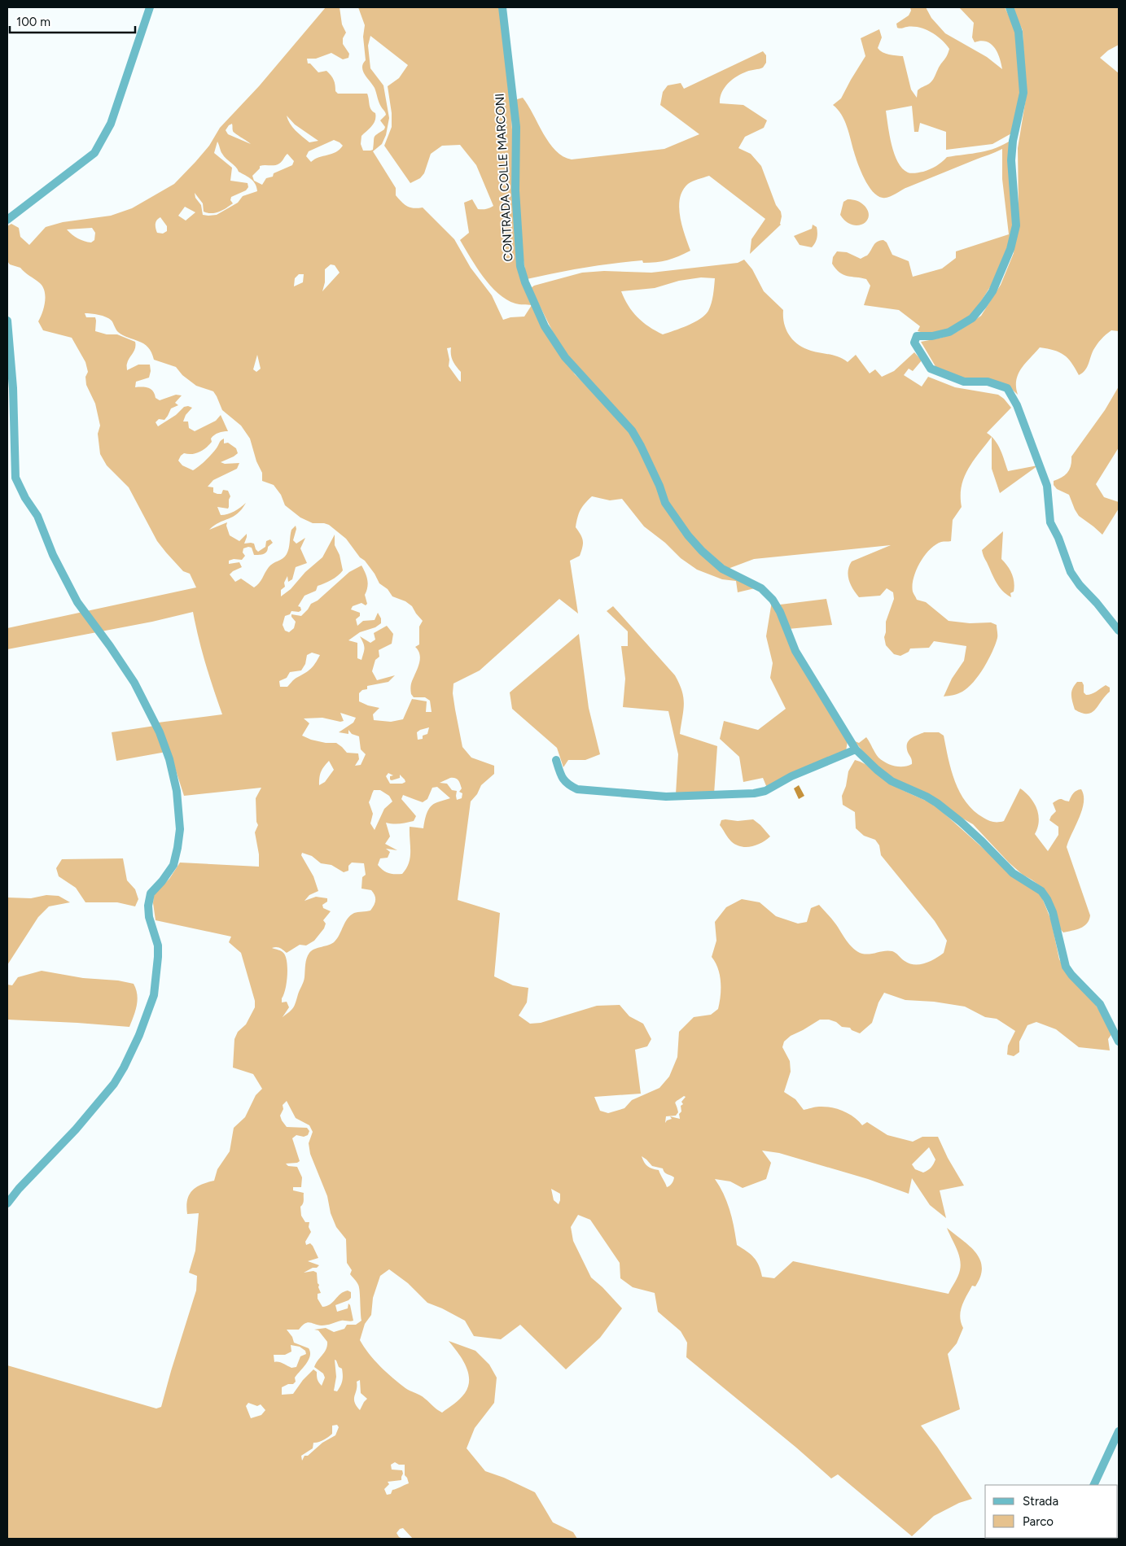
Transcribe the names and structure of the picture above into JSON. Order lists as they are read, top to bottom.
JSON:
{
  "streets": {
    "street": ["CONTRADA COLLE MARCONI"]
  },
  "legend": ["Strada", "Parco"],
  "scale_bar": "100 m"
}
